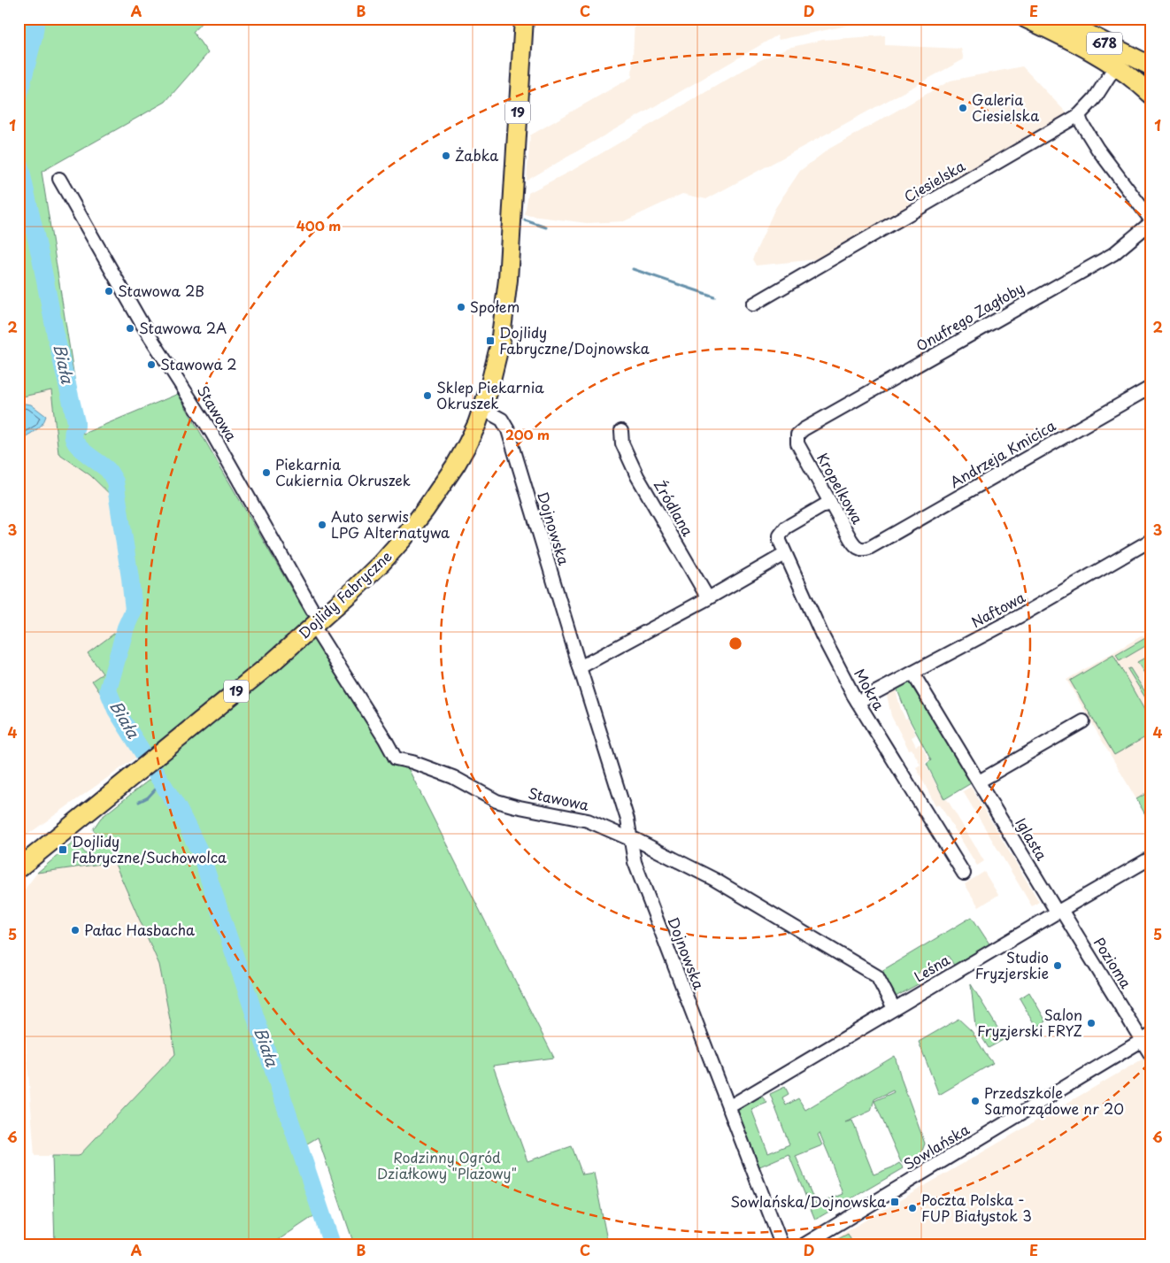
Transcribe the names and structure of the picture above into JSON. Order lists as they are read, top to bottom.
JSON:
{
  "streets": {
    "highway": ["678", "19", "Dojlidy Fabryczne"],
    "street": [
      "Ciesielska",
      "Onufrego Zagłoby",
      "Stawowa",
      "Andrzeja Kmicica",
      "Kropelkowa",
      "Źródlana",
      "Dojnowska",
      "Naftowa",
      "Mokra",
      "Iglasta",
      "Pozioma",
      "Leśna",
      "Sowlańska"
    ]
  },
  "crossings": [
    ["678", "Ciesielska"],
    ["Onufrego Zagłoby", "Kropelkowa"],
    ["Stawowa", "Dojnowska"],
    ["Stawowa", "Dojlidy Fabryczne"],
    ["Stawowa", "Leśna"],
    ["Andrzeja Kmicica", "Kropelkowa"],
    ["Kropelkowa", "Mokra"],
    ["Dojnowska", "Dojlidy Fabryczne"],
    ["Dojnowska", "Leśna"],
    ["Naftowa", "Mokra"],
    ["Naftowa", "Iglasta"],
    ["Iglasta", "Pozioma"],
    ["Iglasta", "Leśna"],
    ["Pozioma", "Leśna"],
    ["Pozioma", "Sowlańska"]
  ],
  "water": ["Biała"],
  "parks": ["Rodzinny Ogród Działkowy \"Plażowy\""],
  "places": {
    "other": [
      "Galeria Ciesielska",
      "Żabka",
      "Stawowa 2B",
      "Społem",
      "Stawowa 2A",
      "Stawowa 2",
      "Sklep Piekarnia Okruszek",
      "Piekarnia Cukiernia Okruszek",
      "Auto serwis LPG Alternatywa",
      "Pałac Hasbacha",
      "Studio Fryzjerskie",
      "Salon Fryzjerski FRYZ",
      "Przedszkole Samorządowe nr 20",
      "Poczta Polska - FUP Białystok 3"
    ],
    "transit": ["Dojlidy Fabryczne/Dojnowska", "Dojlidy Fabryczne/Suchowolca", "Sowlańska/Dojnowska"]
  },
  "grid": {
    "columns": [
      "A",
      "B",
      "C",
      "D",
      "E"
    ],
    "rows": [
      "1",
      "2",
      "3",
      "4",
      "5",
      "6"
    ]
  },
  "rings": ["400 m", "200 m"]
}
